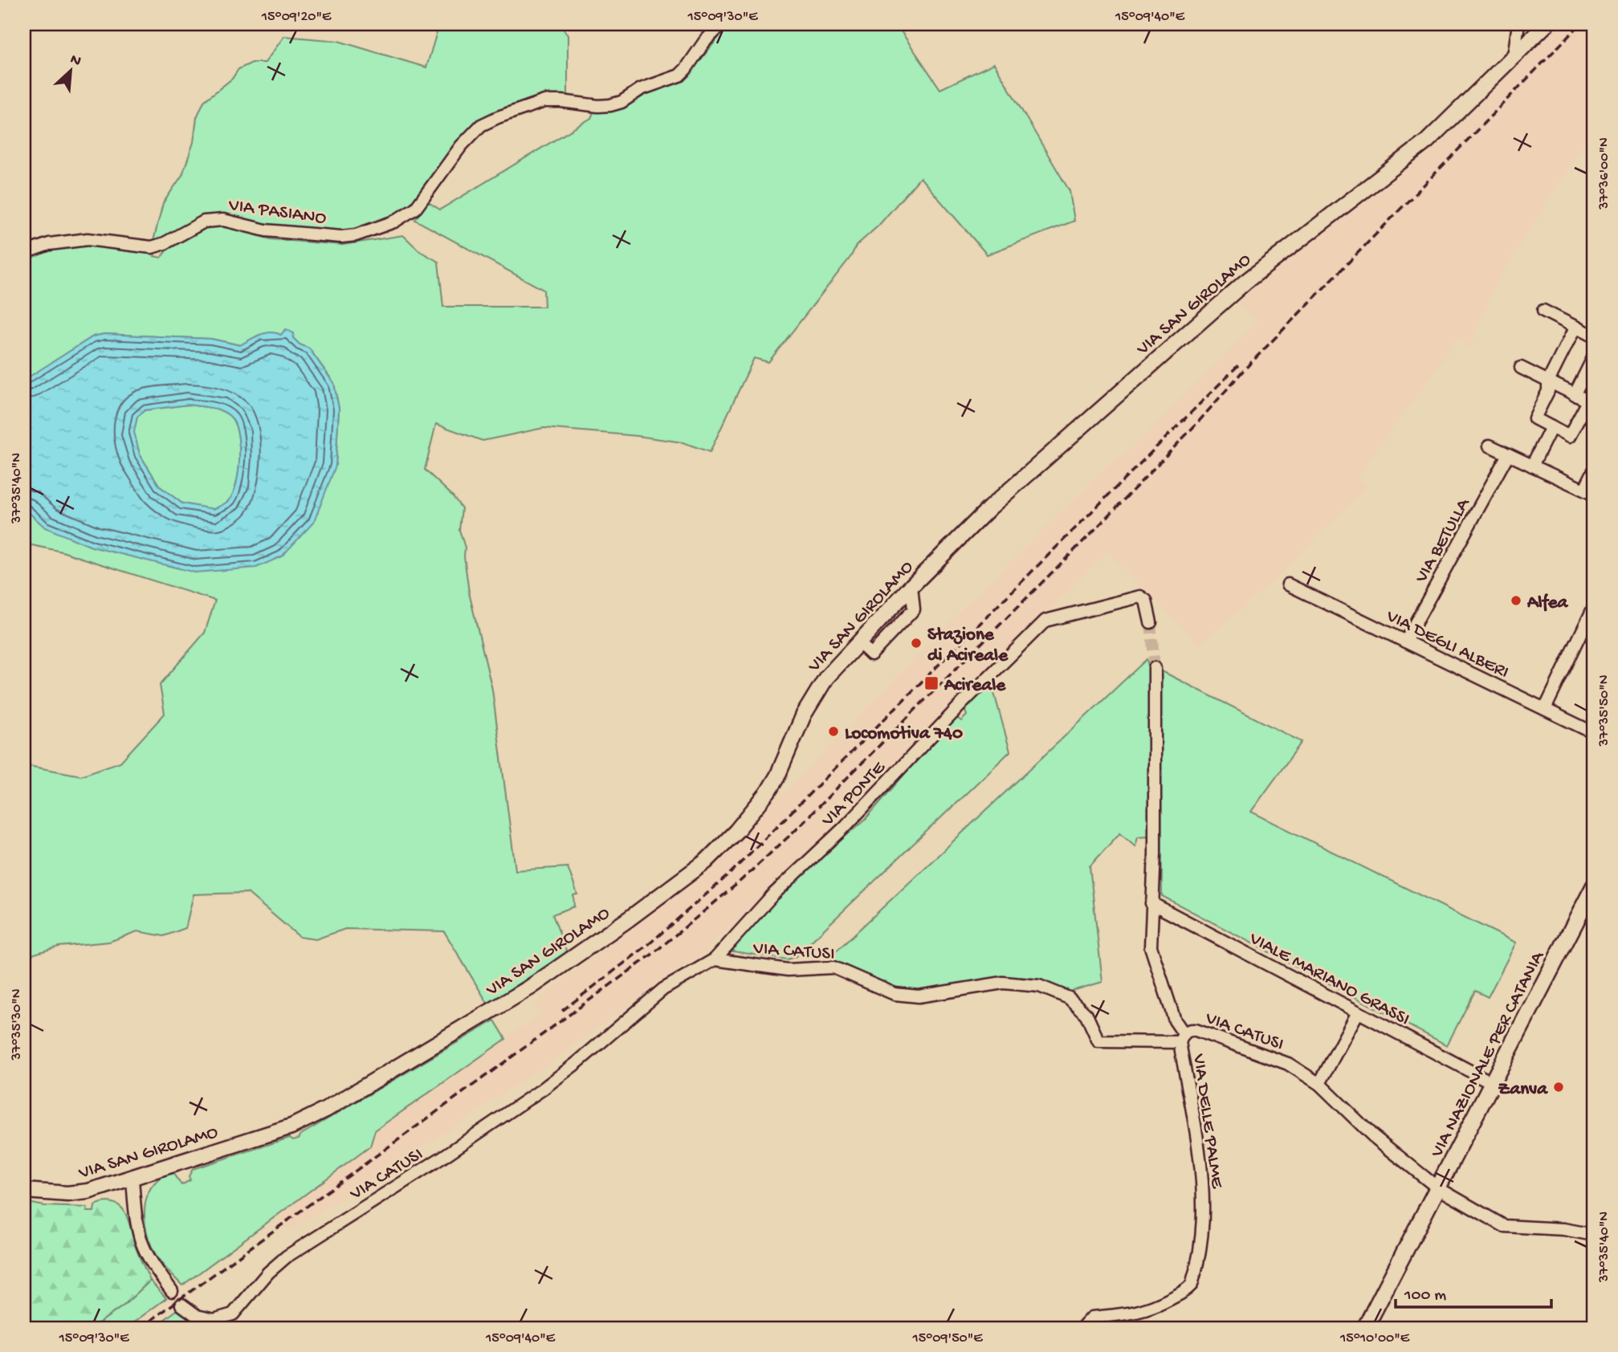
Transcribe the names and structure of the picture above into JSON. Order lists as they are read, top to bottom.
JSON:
{
  "streets": {
    "main road": ["VIA NAZIONALE PER CATANIA"],
    "street": [
      "VIA PASIANO",
      "VIA SAN GIROLAMO",
      "VIA BETULLA",
      "VIA DEGLI ALBERI",
      "VIA PONTE",
      "VIA CATUSI",
      "VIALE MARIANO GRASSI",
      "VIA DELLE PALME"
    ]
  },
  "crossings": [
    ["VIA BETULLA", "VIA DEGLI ALBERI"],
    ["VIA PONTE", "VIA CATUSI"],
    ["VIA CATUSI", "VIA NAZIONALE PER CATANIA"],
    ["VIA CATUSI", "VIA DELLE PALME"],
    ["VIALE MARIANO GRASSI", "VIA NAZIONALE PER CATANIA"]
  ],
  "places": {
    "other": [
      "Alfea",
      "Stazione di Acireale",
      "Locomotiva 740",
      "Zanva"
    ],
    "transit": ["Acireale"]
  },
  "scale_bar": "100 m",
  "north": "top right",
  "coordinates": [
    "15°09'20\"E",
    "15°09'30\"E",
    "15°09'40\"E",
    "37°36'00\"N",
    "37°35'40\"N",
    "37°35'50\"N",
    "37°35'30\"N",
    "15°09'50\"E",
    "15°10'00\"E"
  ]
}
